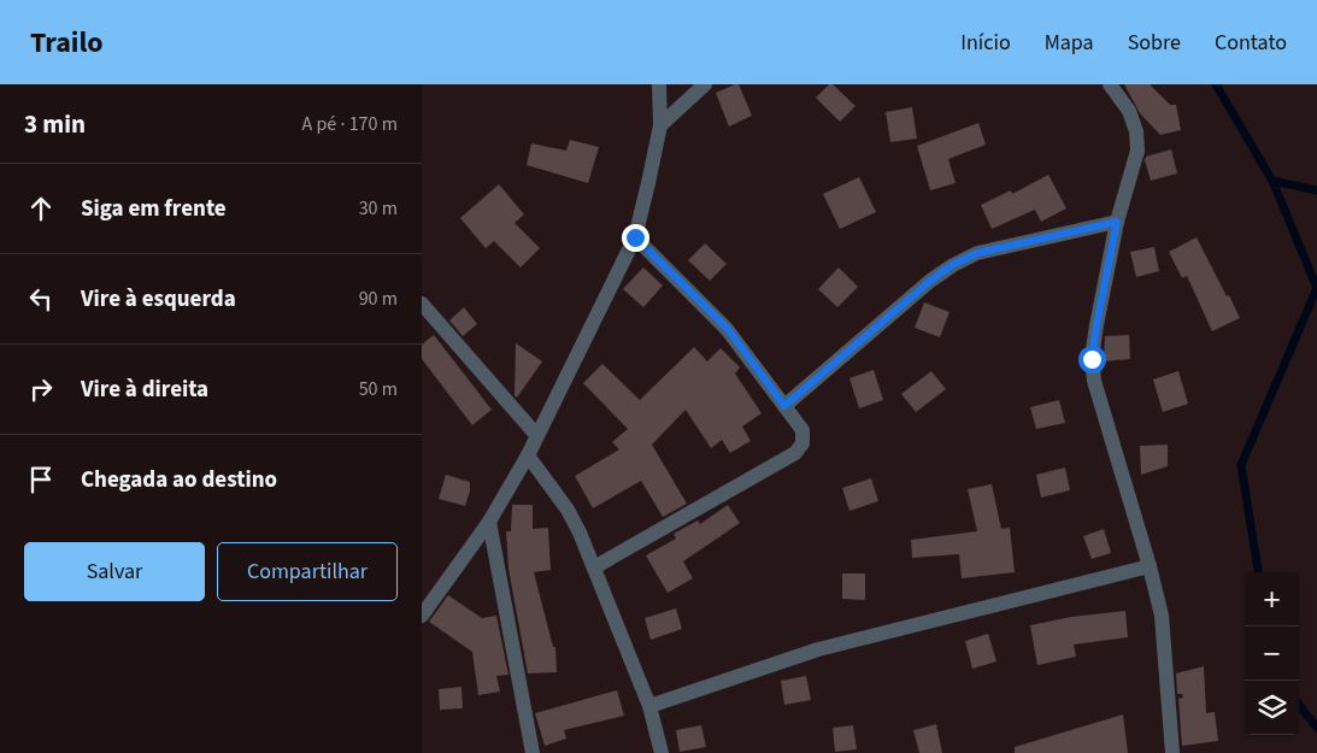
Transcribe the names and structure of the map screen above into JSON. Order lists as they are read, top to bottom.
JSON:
{
  "page": {
    "header": "Trailo",
    "nav": [
      "Início",
      "Mapa",
      "Sobre",
      "Contato"
    ],
    "heading": ["3 min", "A pé · 170 m"],
    "list": [
      ["Siga em frente", "30 m"],
      ["Vire à esquerda", "90 m"],
      ["Vire à direita", "50 m"],
      "Chegada ao destino"
    ],
    "buttons": ["Salvar", "Compartilhar"],
    "map_buttons": ["+", "−"]
  }
}
